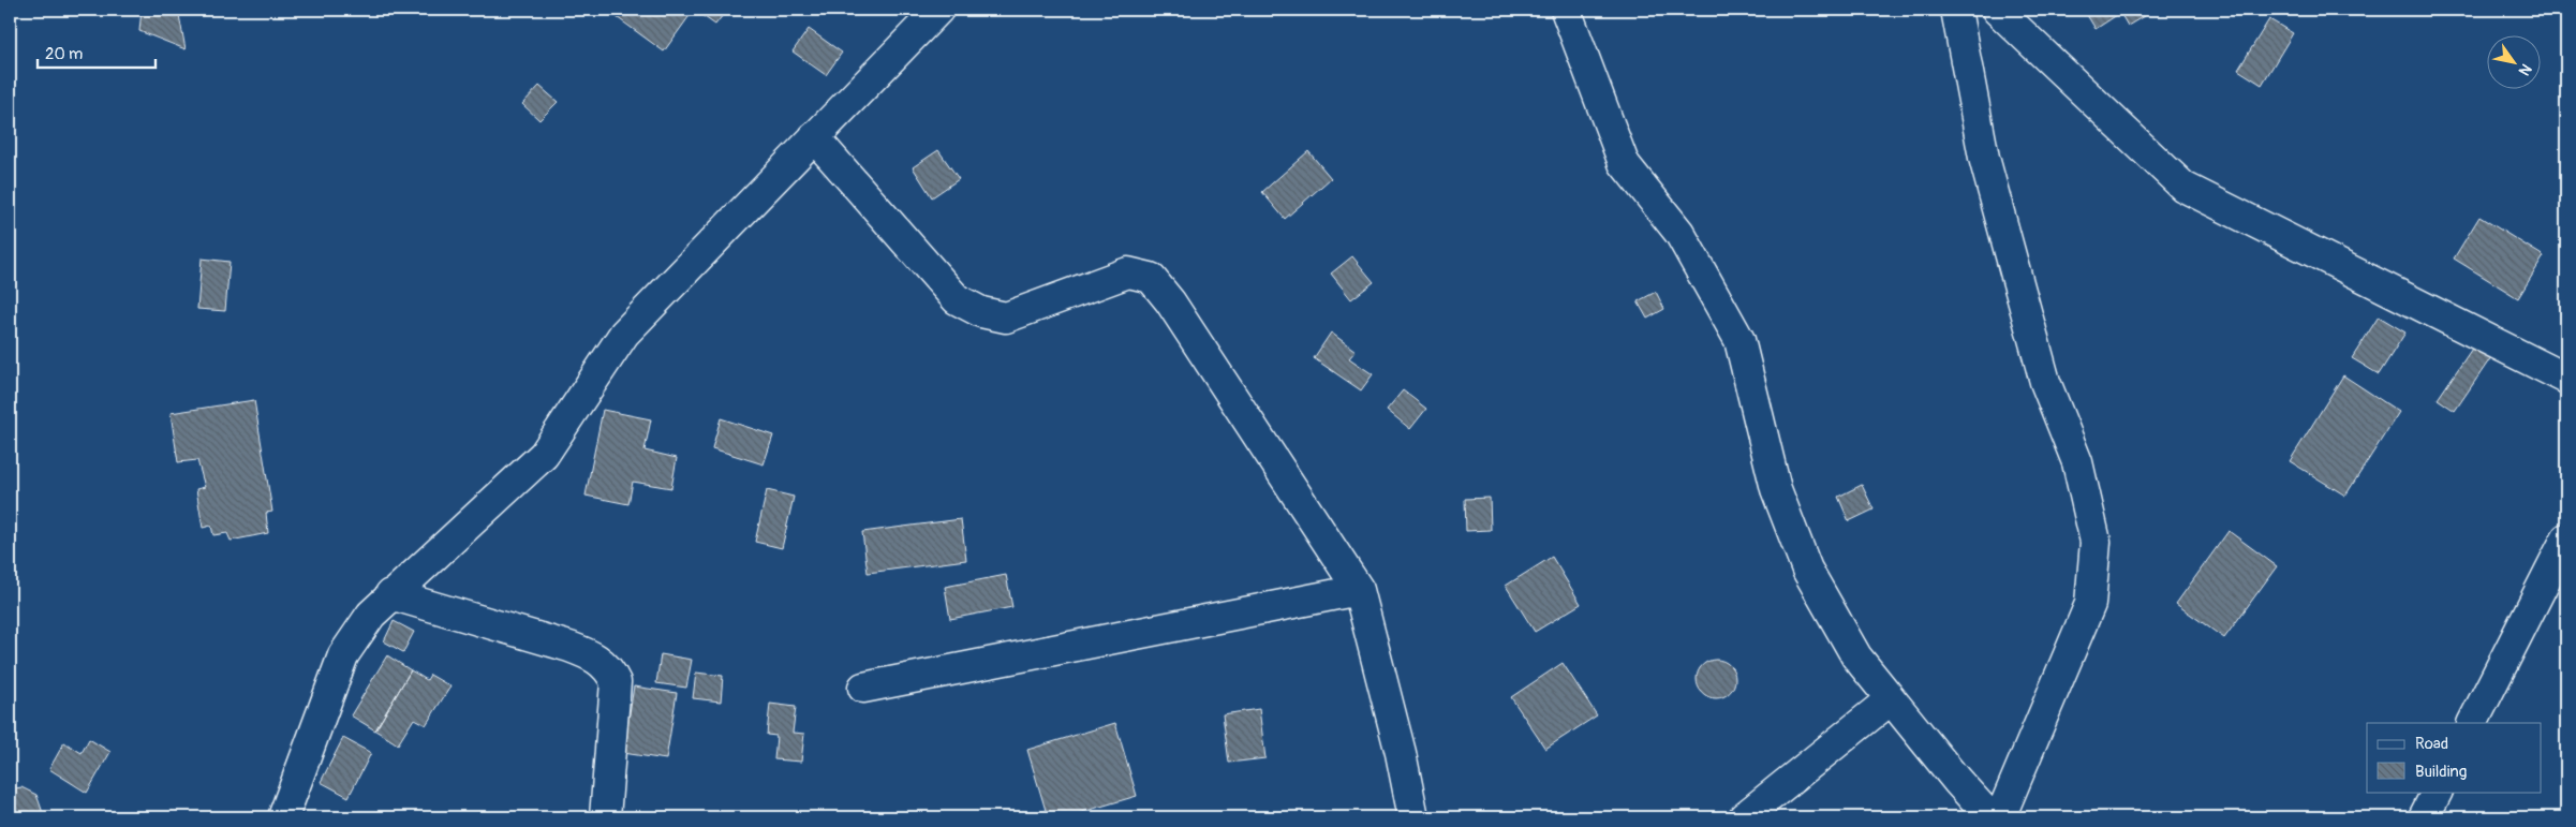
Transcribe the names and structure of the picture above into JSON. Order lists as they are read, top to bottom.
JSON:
{
  "legend": ["Road", "Building"],
  "scale_bar": "20 m",
  "north": "bottom right"
}
